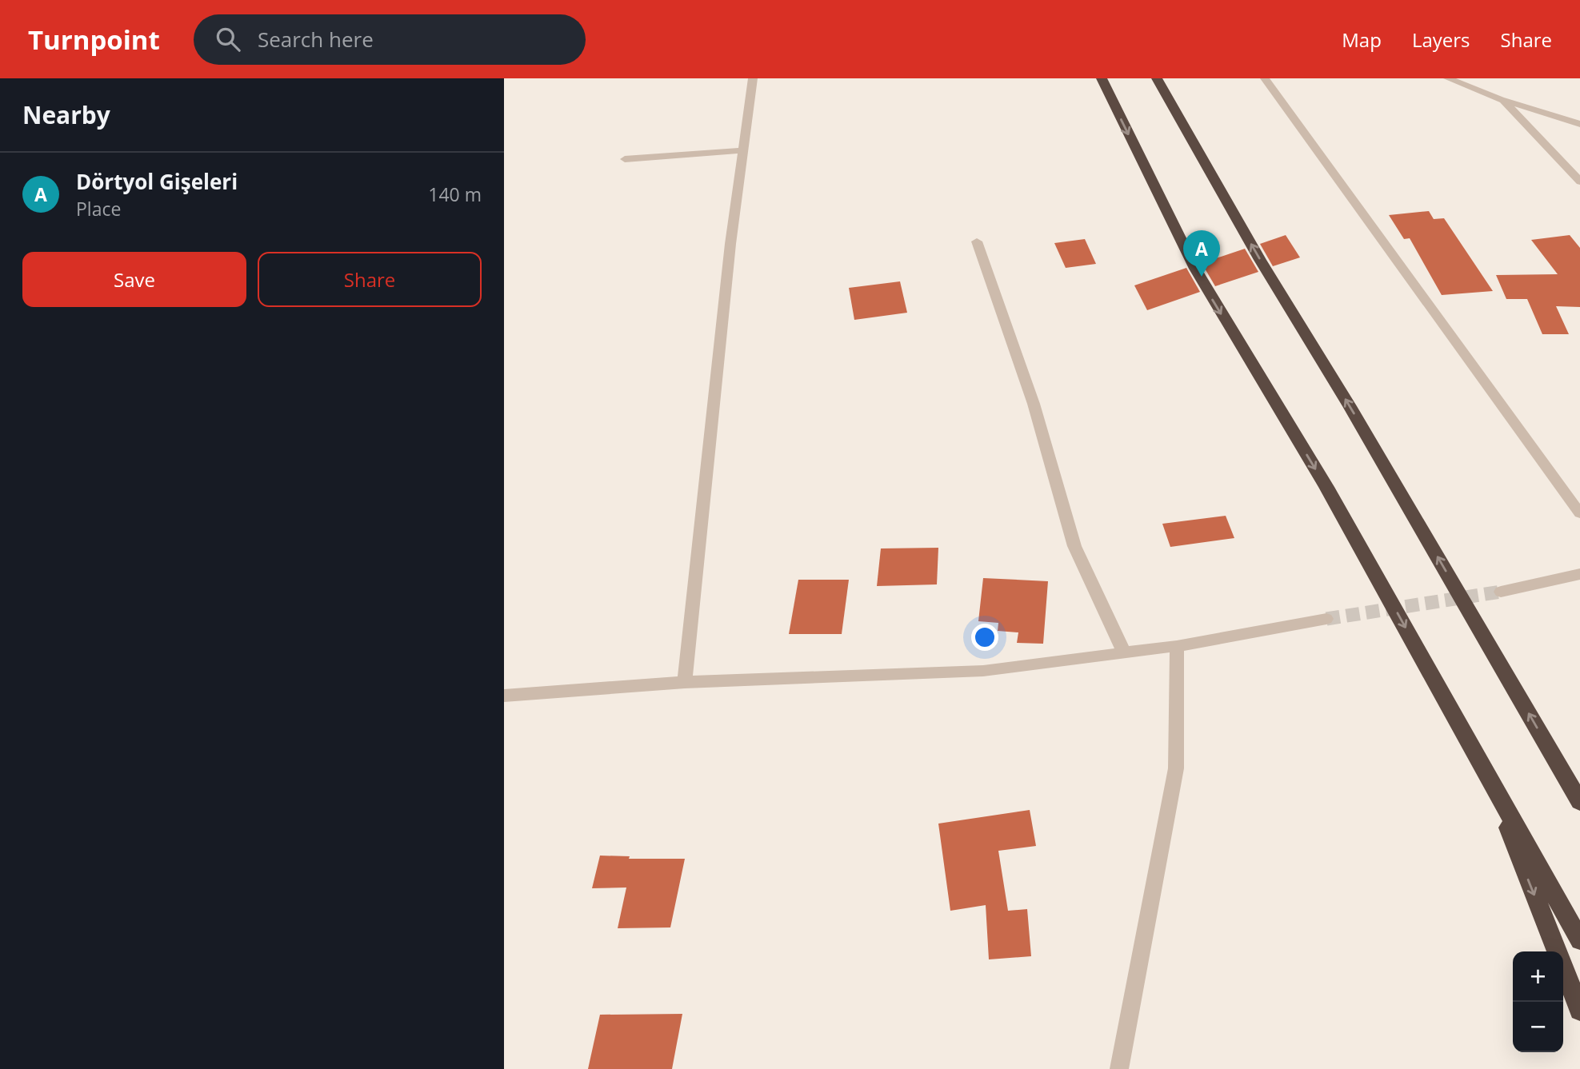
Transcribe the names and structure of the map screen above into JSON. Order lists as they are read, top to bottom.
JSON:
{
  "page": {
    "header": "Turnpoint",
    "search": "Search here",
    "nav": ["Map", "Layers", "Share"],
    "heading": "Nearby",
    "list": [
      {
        "mark": "A",
        "name": "Dörtyol Gişeleri",
        "note": "Place",
        "value": "140 m"
      }
    ],
    "pins": "A",
    "buttons": ["Save", "Share"],
    "map_buttons": ["+", "−"]
  }
}
